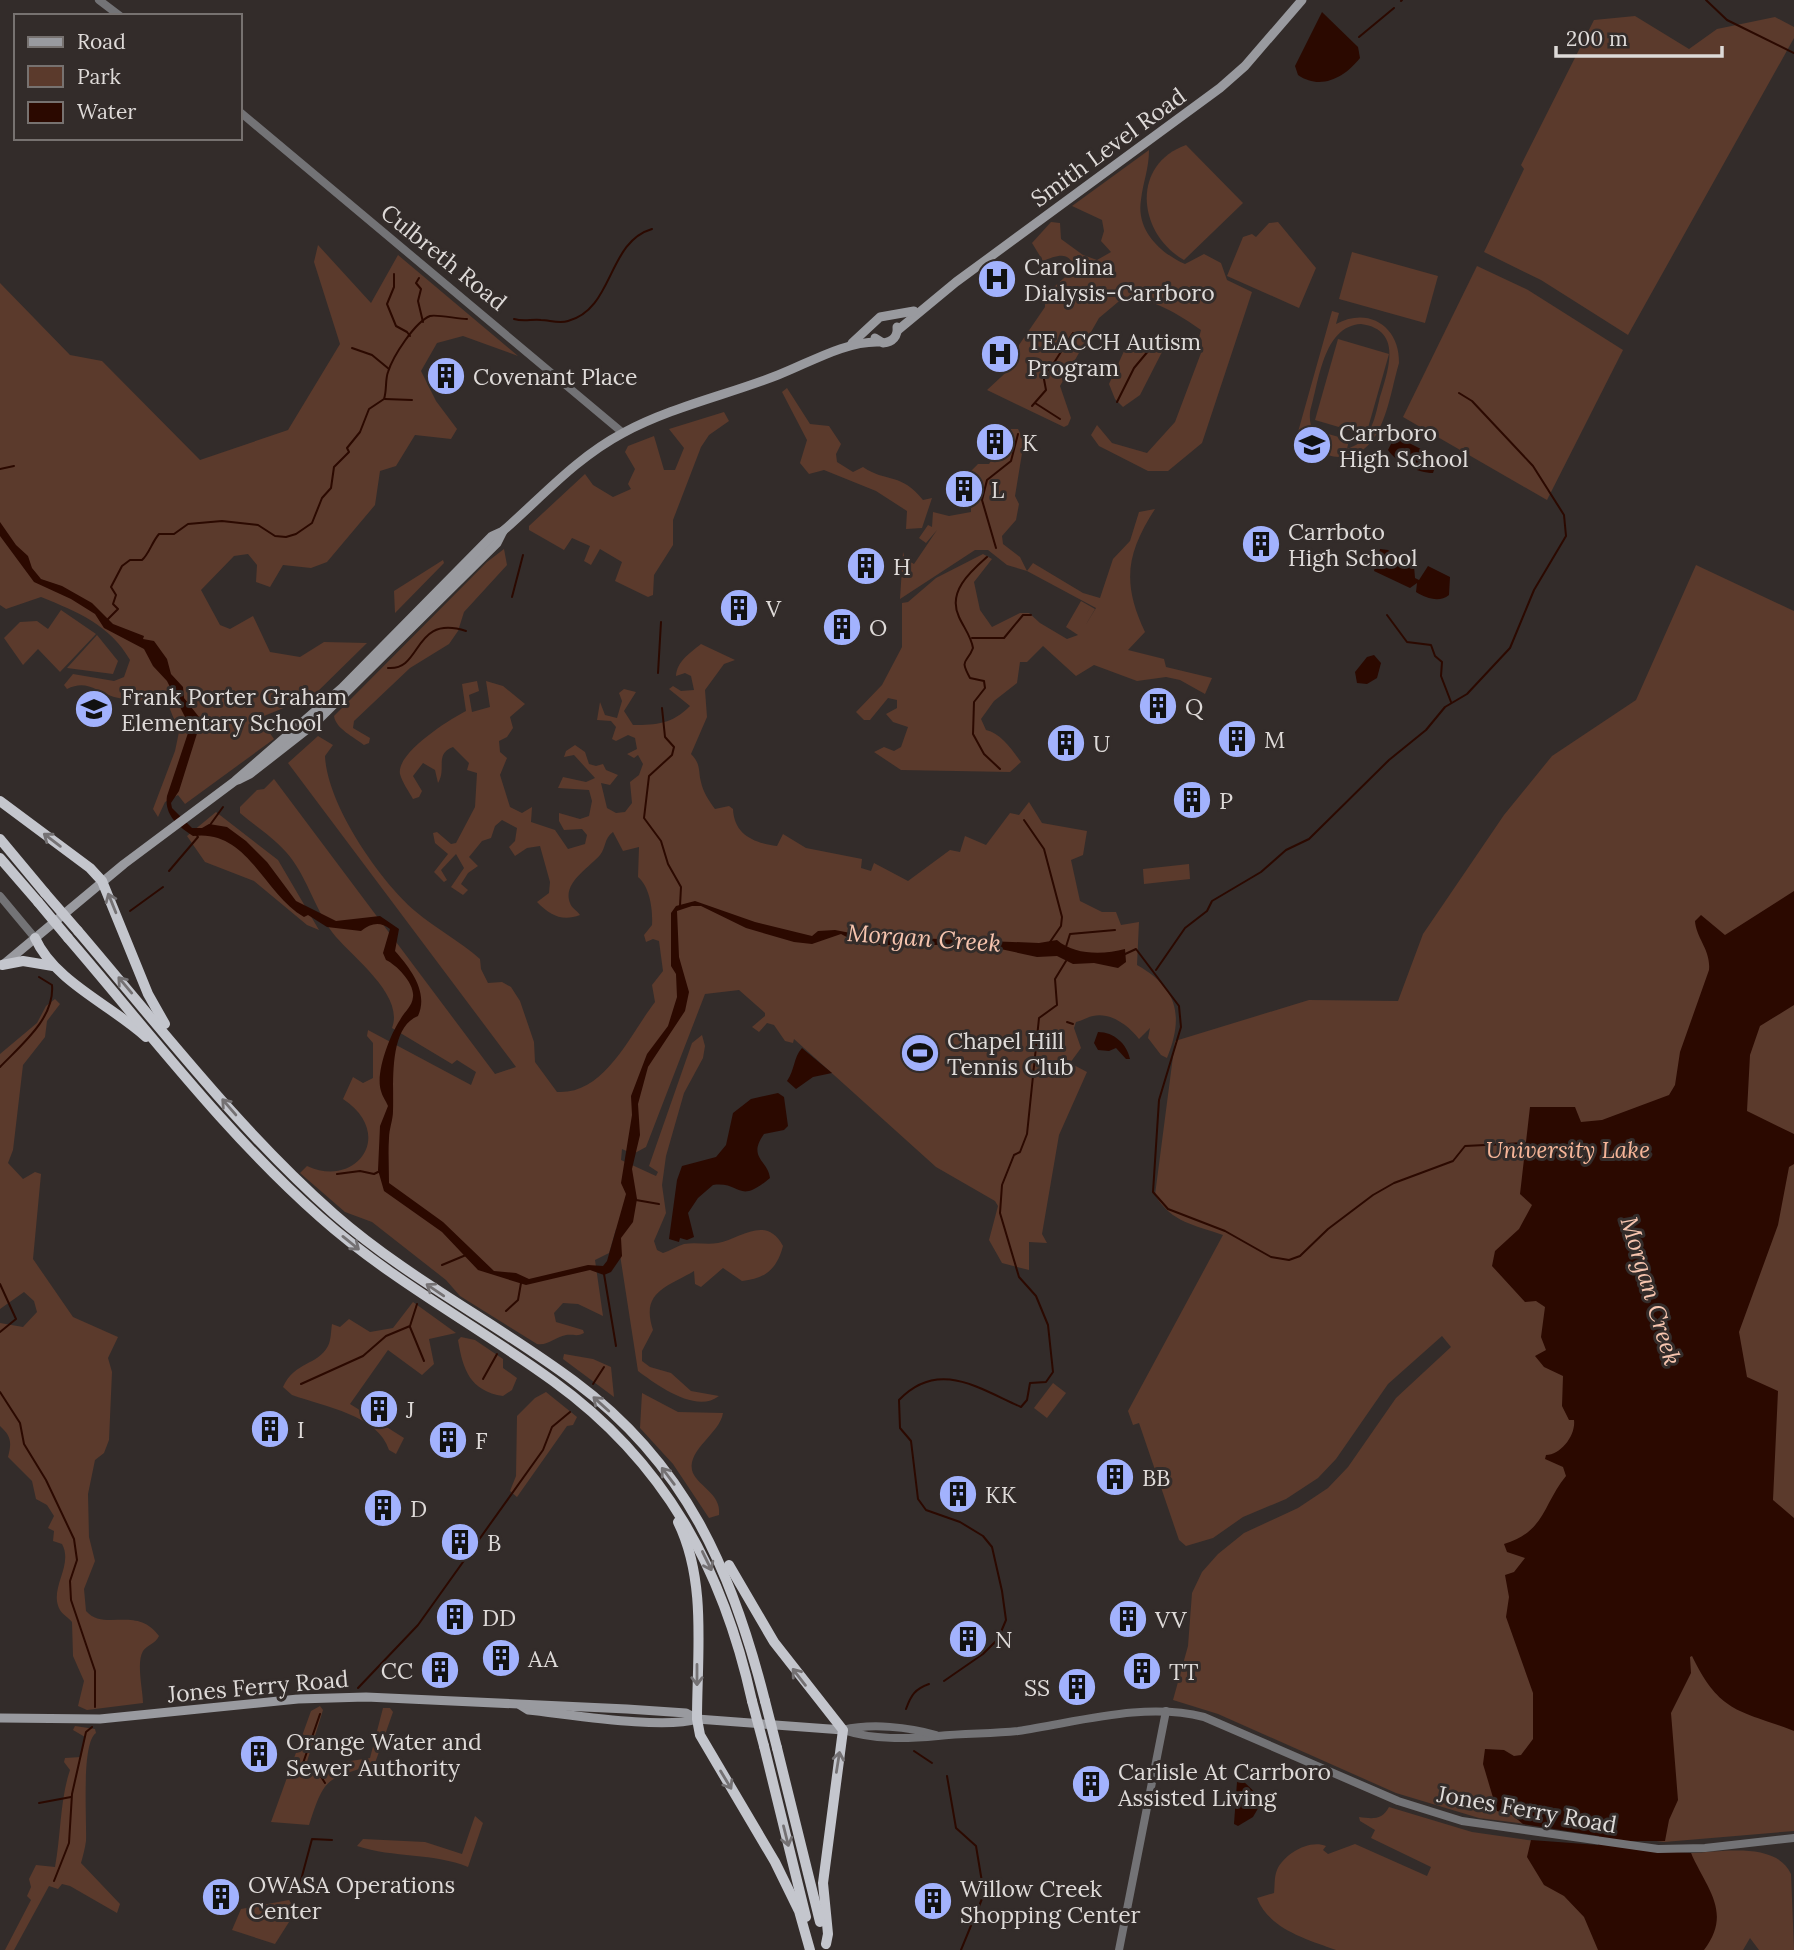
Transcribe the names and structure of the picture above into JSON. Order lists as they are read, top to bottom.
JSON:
{
  "streets": {
    "main road": ["Smith Level Road", "Jones Ferry Road"],
    "street": ["Culbreth Road"]
  },
  "water": ["Morgan Creek"],
  "parks": ["University Lake"],
  "places": {
    "hospital": ["Carolina Dialysis-Carrboro", "TEACCH Autism Program"],
    "building": [
      "Covenant Place",
      "K",
      "L",
      "Carrboto High School",
      "H",
      "V",
      "O",
      "Q",
      "M",
      "U",
      "P",
      "J",
      "I",
      "F",
      "BB",
      "KK",
      "D",
      "B",
      "DD",
      "VV",
      "N",
      "AA",
      "CC",
      "TT",
      "SS",
      "Orange Water and Sewer Authority",
      "Carlisle At Carrboro Assisted Living",
      "OWASA Operations Center",
      "Willow Creek Shopping Center"
    ],
    "school or university": ["Carrboro High School", "Frank Porter Graham Elementary School"],
    "sports": ["Chapel Hill Tennis Club"]
  },
  "legend": ["Road", "Park", "Water"],
  "scale_bar": "200 m"
}
